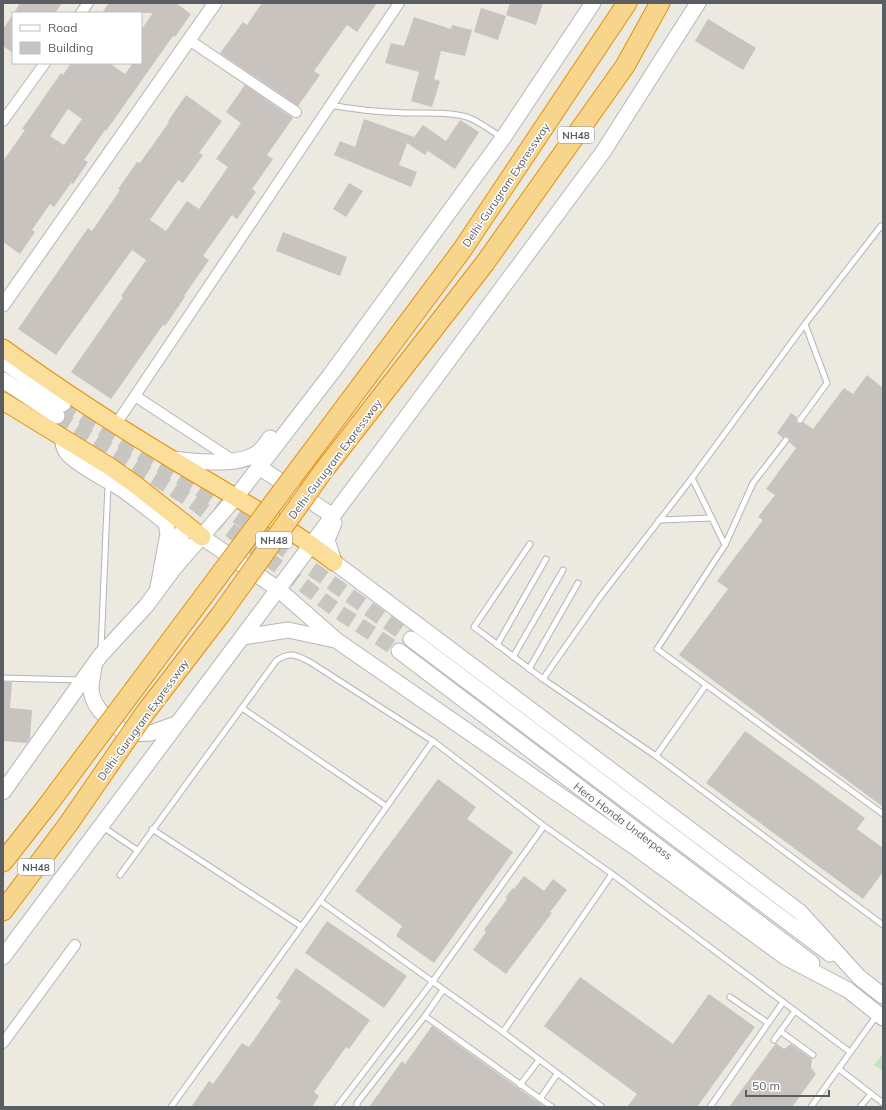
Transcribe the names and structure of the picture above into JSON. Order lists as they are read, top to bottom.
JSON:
{
  "streets": {
    "highway": ["NH48", "Delhi-Gurugram Expressway"],
    "main road": ["Hero Honda Underpass"]
  },
  "legend": ["Road", "Building"],
  "scale_bar": "50 m"
}
